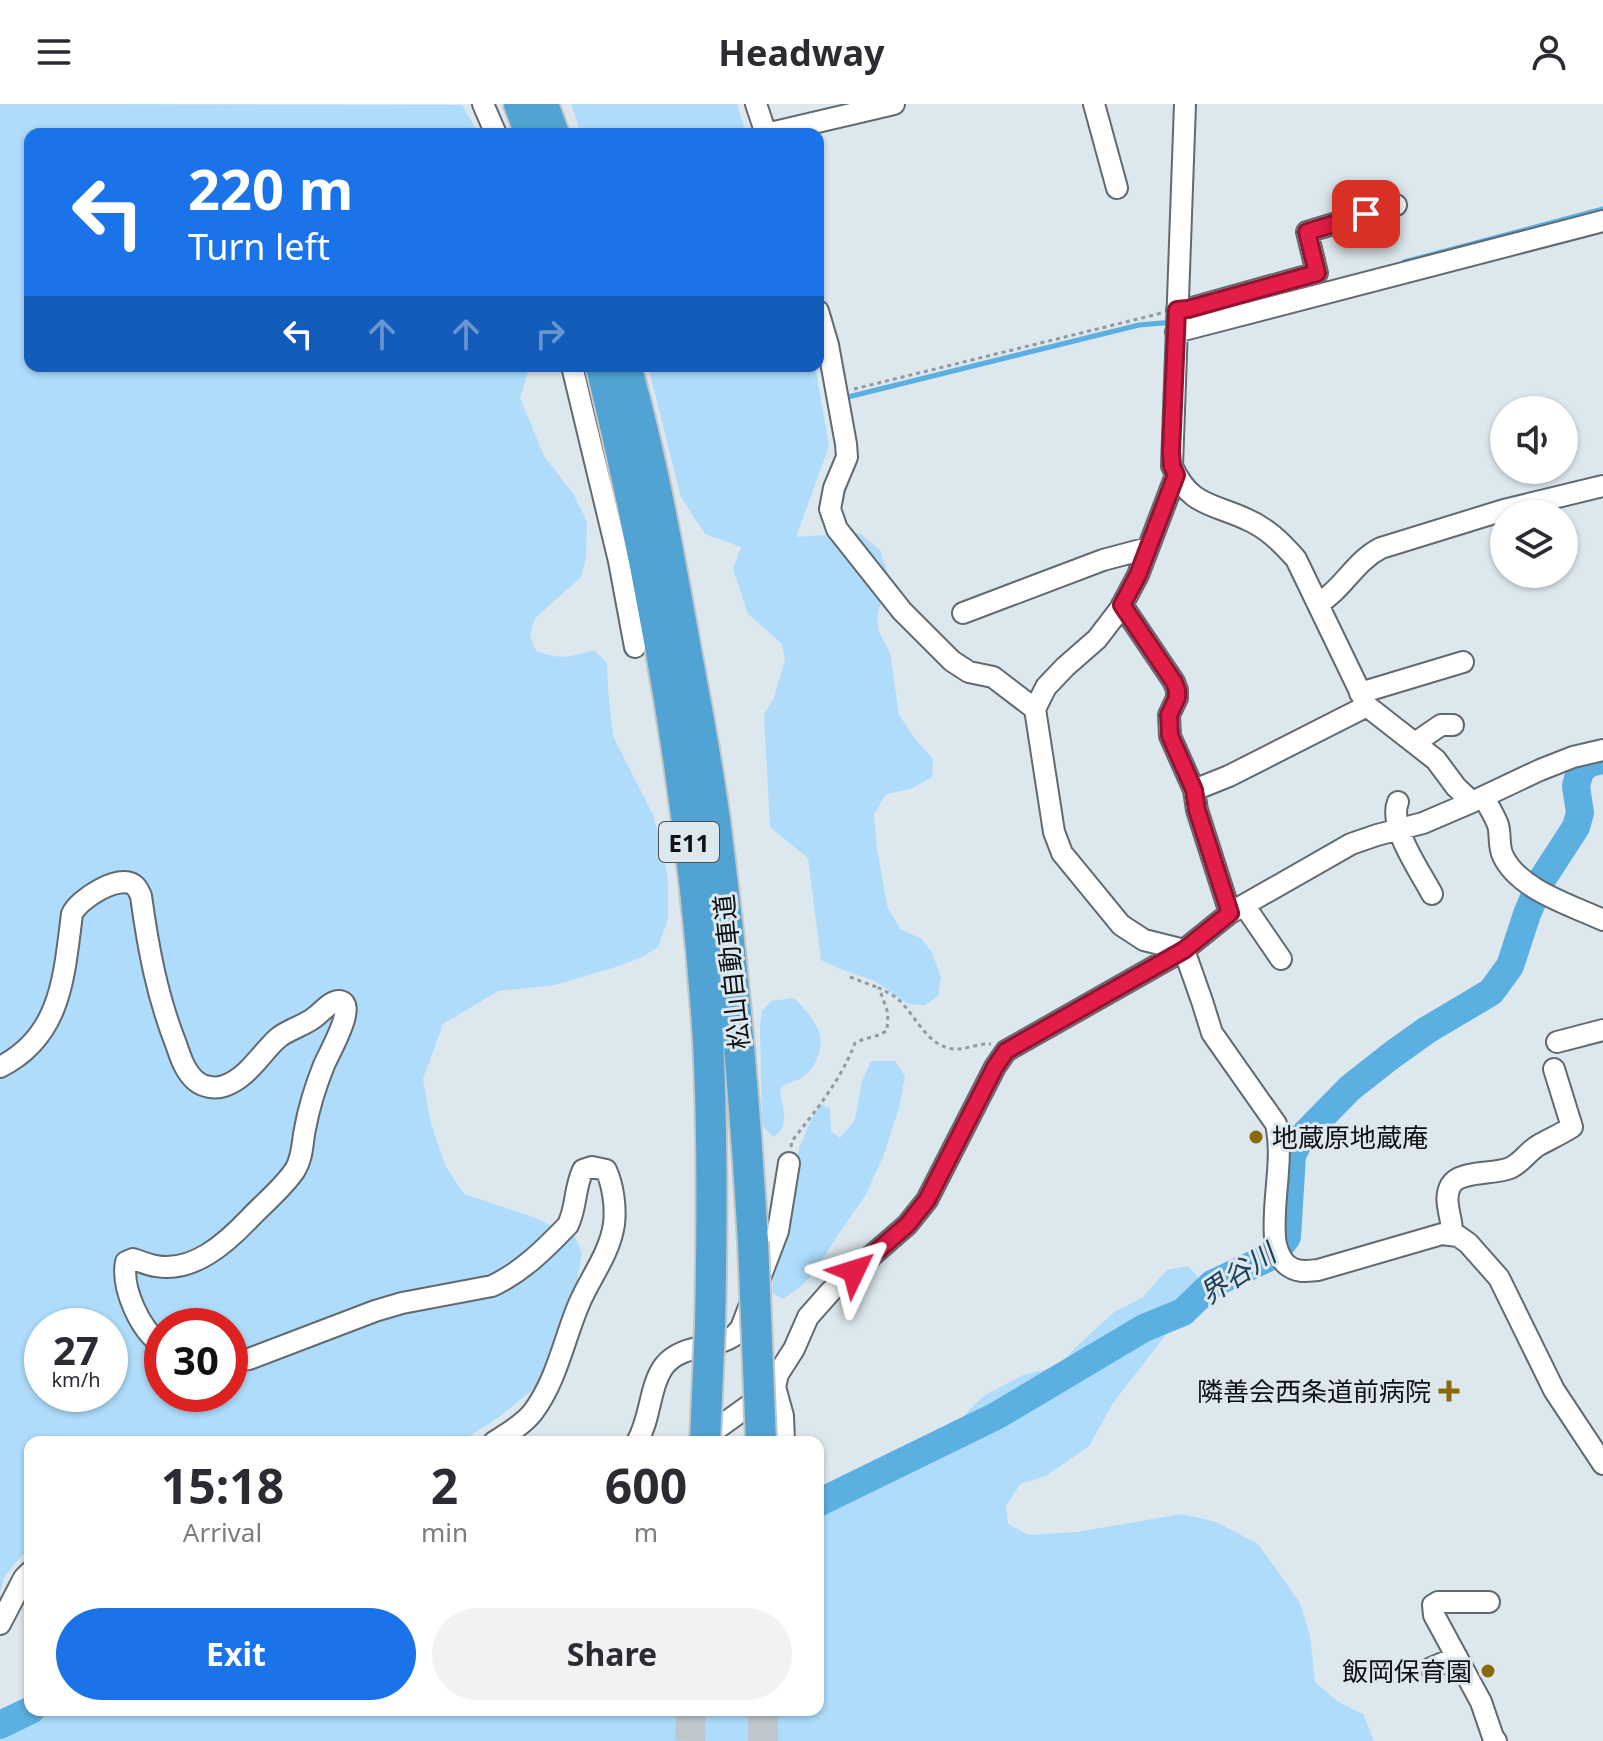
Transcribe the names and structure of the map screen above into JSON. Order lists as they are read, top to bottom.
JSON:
{
  "streets": {
    "highway": ["E11", "松山自動車道"]
  },
  "water": ["界谷川"],
  "places": {
    "other": ["地蔵原地蔵庵", "飯岡保育園"],
    "health": ["隣善会西条道前病院"]
  },
  "page": {
    "header": "Headway",
    "turn": ["220 m", "Turn left"],
    "speed": "27 km/h",
    "limit": "30",
    "eta": [
      "15:18",
      "Arrival",
      "2",
      "min",
      "600",
      "m"
    ],
    "buttons": ["Exit", "Share"]
  }
}
